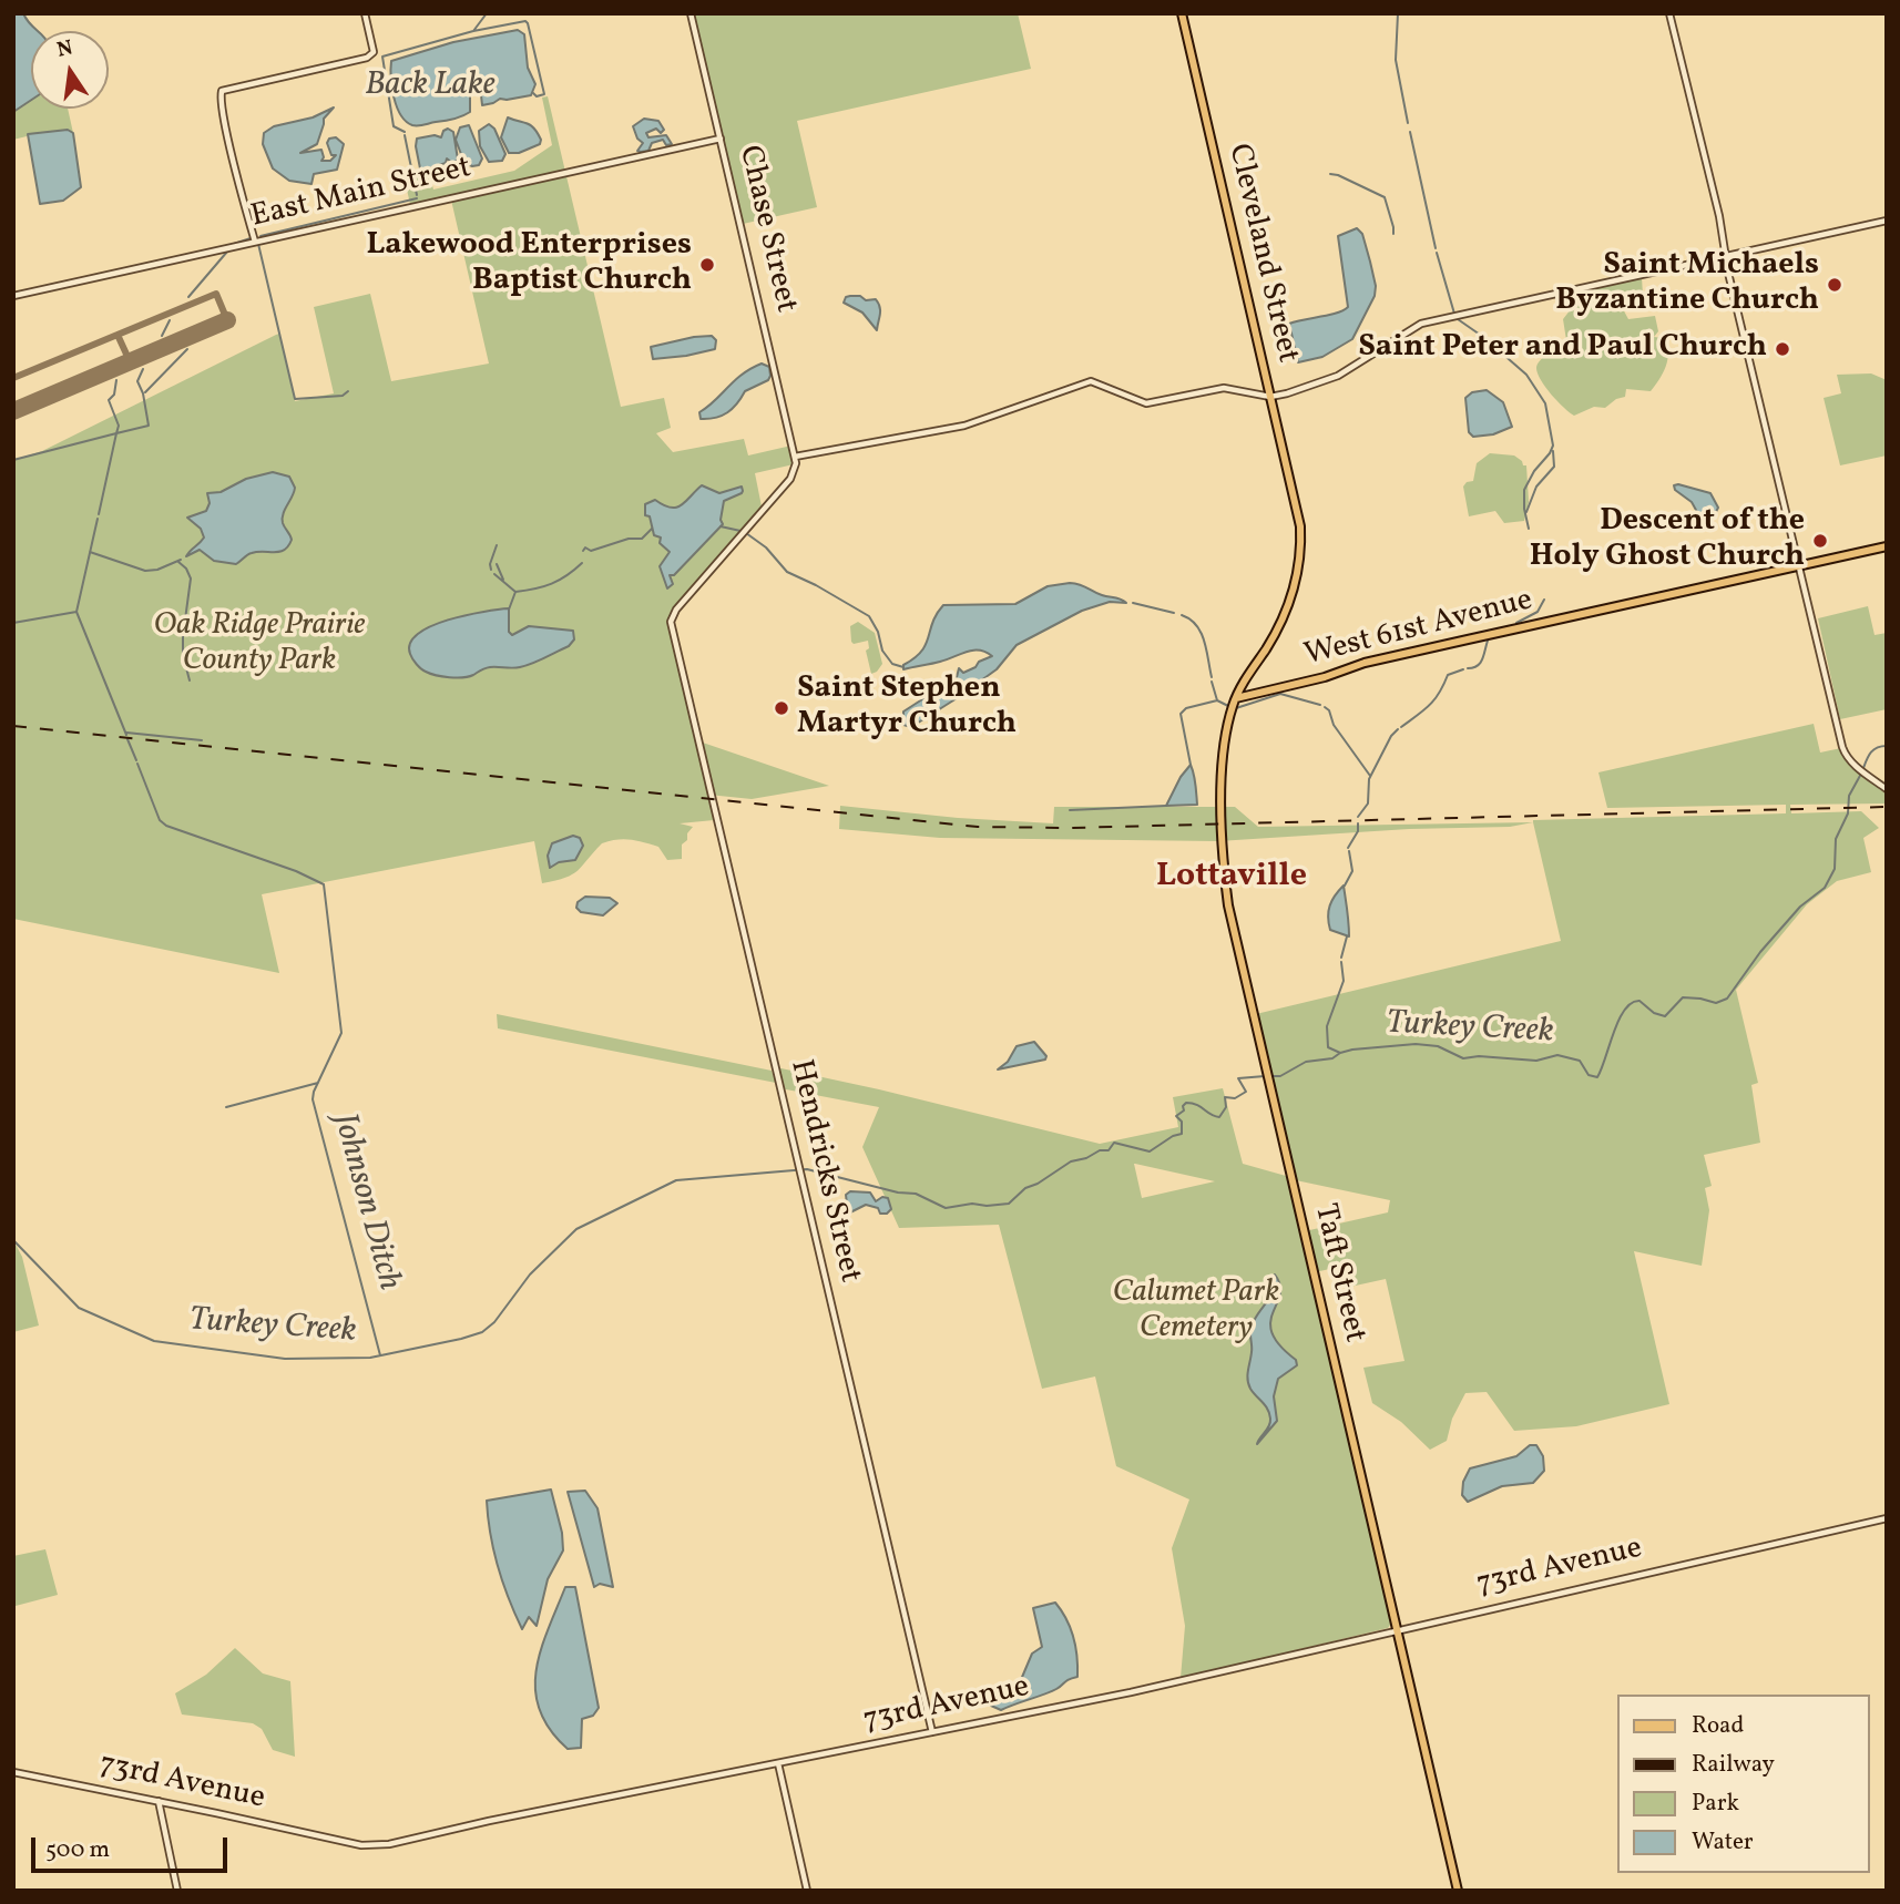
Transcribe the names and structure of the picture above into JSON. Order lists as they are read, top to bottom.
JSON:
{
  "streets": {
    "main road": ["Cleveland Street", "West 61st Avenue", "Taft Street"],
    "street": [
      "East Main Street",
      "Chase Street",
      "Hendricks Street",
      "73rd Avenue"
    ]
  },
  "crossings": [
    ["East Main Street", "Chase Street"],
    ["Chase Street", "Hendricks Street"],
    ["Cleveland Street", "Taft Street"],
    ["West 61st Avenue", "Taft Street"],
    ["Hendricks Street", "73rd Avenue"],
    ["Taft Street", "73rd Avenue"]
  ],
  "districts": ["Lottaville"],
  "water": ["Back Lake", "Turkey Creek", "Johnson Ditch"],
  "parks": ["Oak Ridge Prairie County Park", "Calumet Park Cemetery"],
  "places": [
    "Lakewood Enterprises Baptist Church",
    "Saint Michaels Byzantine Church",
    "Saint Peter and Paul Church",
    "Descent of the Holy Ghost Church",
    "Saint Stephen Martyr Church"
  ],
  "legend": [
    "Road",
    "Railway",
    "Park",
    "Water"
  ],
  "scale_bar": "500 m",
  "north": "top"
}
